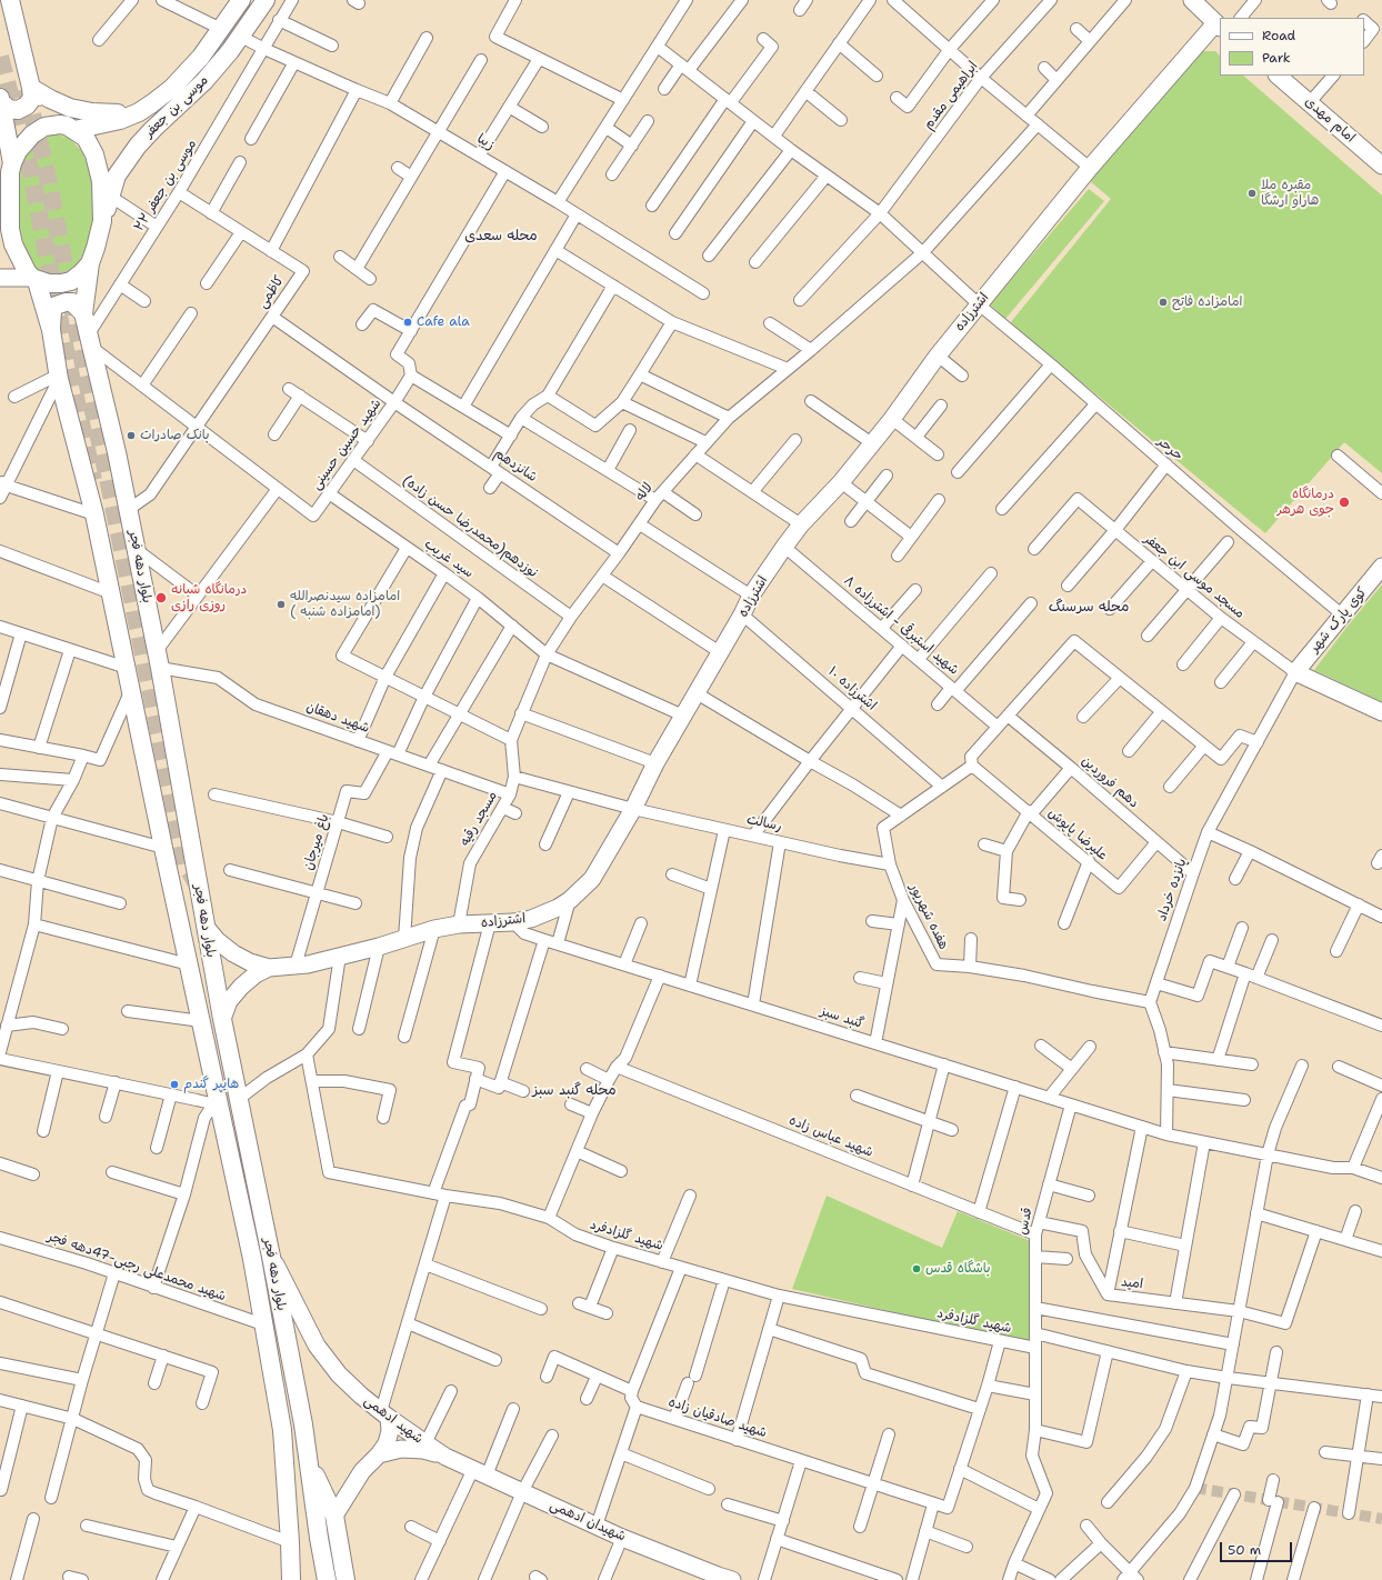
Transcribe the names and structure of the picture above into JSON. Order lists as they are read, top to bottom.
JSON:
{
  "streets": {
    "main road": ["موسی بن جعفر", "بلوار دهه فجر"],
    "street": [
      "ابراهیمی مقدم",
      "امام مهدی",
      "زیبا",
      "موسی بن جعفر ۲۲",
      "کاظمی",
      "اشترزاده",
      "شهید حسین حسینی",
      "حرحر",
      "شانزدهم",
      "لاله",
      "نوزدهم(محمدرضا حسن زاده)",
      "سید غریب",
      "مسجد موسی ابن جعفر",
      "کوی پارک شهر",
      "شهید استبرقی - اشترزاده ۸",
      "اشترزاده ۱۰",
      "شهید دهقان",
      "دهم فروردین",
      "مسجد رقیه",
      "رسالت",
      "علیرضا پاپوش",
      "باغ میرجان",
      "پانزده خرداد",
      "هفده شهریور",
      "گنبد سبز",
      "شهید عباس زاده",
      "قدس",
      "شهید گلزادفرد",
      "شهید محمدعلی رجبی-47دهه فجر",
      "امید",
      "شهید صادقیان زاده",
      "شهید ادهمی",
      "شهیدان ادهمی"
    ]
  },
  "crossings": [
    ["ابراهیمی مقدم", "حرحر"],
    ["موسی بن جعفر", "زیبا"],
    ["موسی بن جعفر", "بلوار دهه فجر"],
    ["زیبا", "موسی بن جعفر ۲۲"],
    ["موسی بن جعفر ۲۲", "کاظمی"],
    ["موسی بن جعفر ۲۲", "بلوار دهه فجر"],
    ["کاظمی", "شانزدهم"],
    ["کاظمی", "بلوار دهه فجر"],
    ["اشترزاده", "حرحر"],
    ["اشترزاده", "سید غریب"],
    ["اشترزاده", "بلوار دهه فجر"],
    ["اشترزاده", "شهید استبرقی - اشترزاده ۸"],
    ["اشترزاده", "اشترزاده ۱۰"],
    ["اشترزاده", "مسجد رقیه"],
    ["اشترزاده", "رسالت"],
    ["اشترزاده", "باغ میرجان"],
    ["اشترزاده", "گنبد سبز"],
    ["شهید حسین حسینی", "شانزدهم"],
    ["شهید حسین حسینی", "نوزدهم(محمدرضا حسن زاده)"],
    ["شهید حسین حسینی", "سید غریب"],
    ["حرحر", "لاله"],
    ["حرحر", "کوی پارک شهر"],
    ["شانزدهم", "لاله"],
    ["لاله", "نوزدهم(محمدرضا حسن زاده)"],
    ["لاله", "سید غریب"],
    ["لاله", "مسجد رقیه"],
    ["سید غریب", "مسجد رقیه"],
    ["بلوار دهه فجر", "شهید دهقان"],
    ["بلوار دهه فجر", "شهید محمدعلی رجبی-47دهه فجر"],
    ["بلوار دهه فجر", "شهید ادهمی"],
    ["مسجد موسی ابن جعفر", "کوی پارک شهر"],
    ["مسجد موسی ابن جعفر", "پانزده خرداد"],
    ["کوی پارک شهر", "پانزده خرداد"],
    ["اشترزاده ۱۰", "هفده شهریور"],
    ["شهید دهقان", "مسجد رقیه"],
    ["شهید دهقان", "باغ میرجان"],
    ["دهم فروردین", "علیرضا پاپوش"],
    ["دهم فروردین", "پانزده خرداد"],
    ["مسجد رقیه", "رسالت"],
    ["رسالت", "هفده شهریور"],
    ["علیرضا پاپوش", "هفده شهریور"],
    ["پانزده خرداد", "هفده شهریور"],
    ["گنبد سبز", "قدس"],
    ["شهید عباس زاده", "قدس"],
    ["قدس", "شهید گلزادفرد"],
    ["قدس", "امید"],
    ["شهید ادهمی", "شهیدان ادهمی"]
  ],
  "districts": ["محله سعدی", "محله سرسنگ", "محله گنبد سبز"],
  "places": [
    "مقبره ملا هاراو ارشگا",
    "امامزاده فاتح",
    "Cafe ala",
    "بانک صادرات",
    "درمانگاه جوی هرهر",
    "درمانگاه شبانه روزی رازی",
    "امامزاده سیدنصرالله ( امامزاده شنبه)",
    "هایپر گندم",
    "باشگاه قدس"
  ],
  "legend": ["Road", "Park"],
  "scale_bar": "50 m"
}
